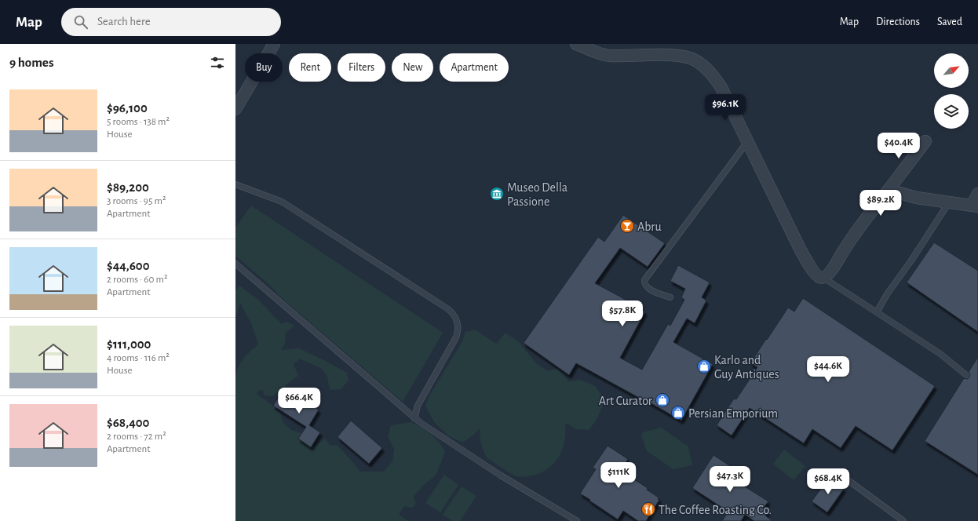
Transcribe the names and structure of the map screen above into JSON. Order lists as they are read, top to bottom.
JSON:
{
  "places": {
    "museum": ["Museo Della Passione"],
    "bar": ["Abru"],
    "shop": ["Karlo and Guy Antiques", "Art Curator", "Persian Emporium"],
    "restaurant": ["The Coffee Roasting Co."]
  },
  "north": "top right",
  "page": {
    "header": "Map",
    "search": "Search here",
    "nav": ["Map", "Directions", "Saved"],
    "heading": "9 homes",
    "chip": [
      "Buy",
      "Rent",
      "Filters",
      "New",
      "Apartment"
    ],
    "list": [
      {
        "name": "$96,100",
        "note": "5 rooms · 138 m² · House"
      },
      {
        "name": "$89,200",
        "note": "3 rooms · 95 m² · Apartment"
      },
      {
        "name": "$44,600",
        "note": "2 rooms · 60 m² · Apartment"
      },
      {
        "name": "$111,000",
        "note": "4 rooms · 116 m² · House"
      },
      {
        "name": "$68,400",
        "note": "2 rooms · 72 m² · Apartment"
      }
    ],
    "price": [
      "$96.1K",
      "$40.4K",
      "$89.2K",
      "$57.8K",
      "$44.6K",
      "$66.4K",
      "$111K",
      "$47.3K",
      "$68.4K"
    ]
  }
}
